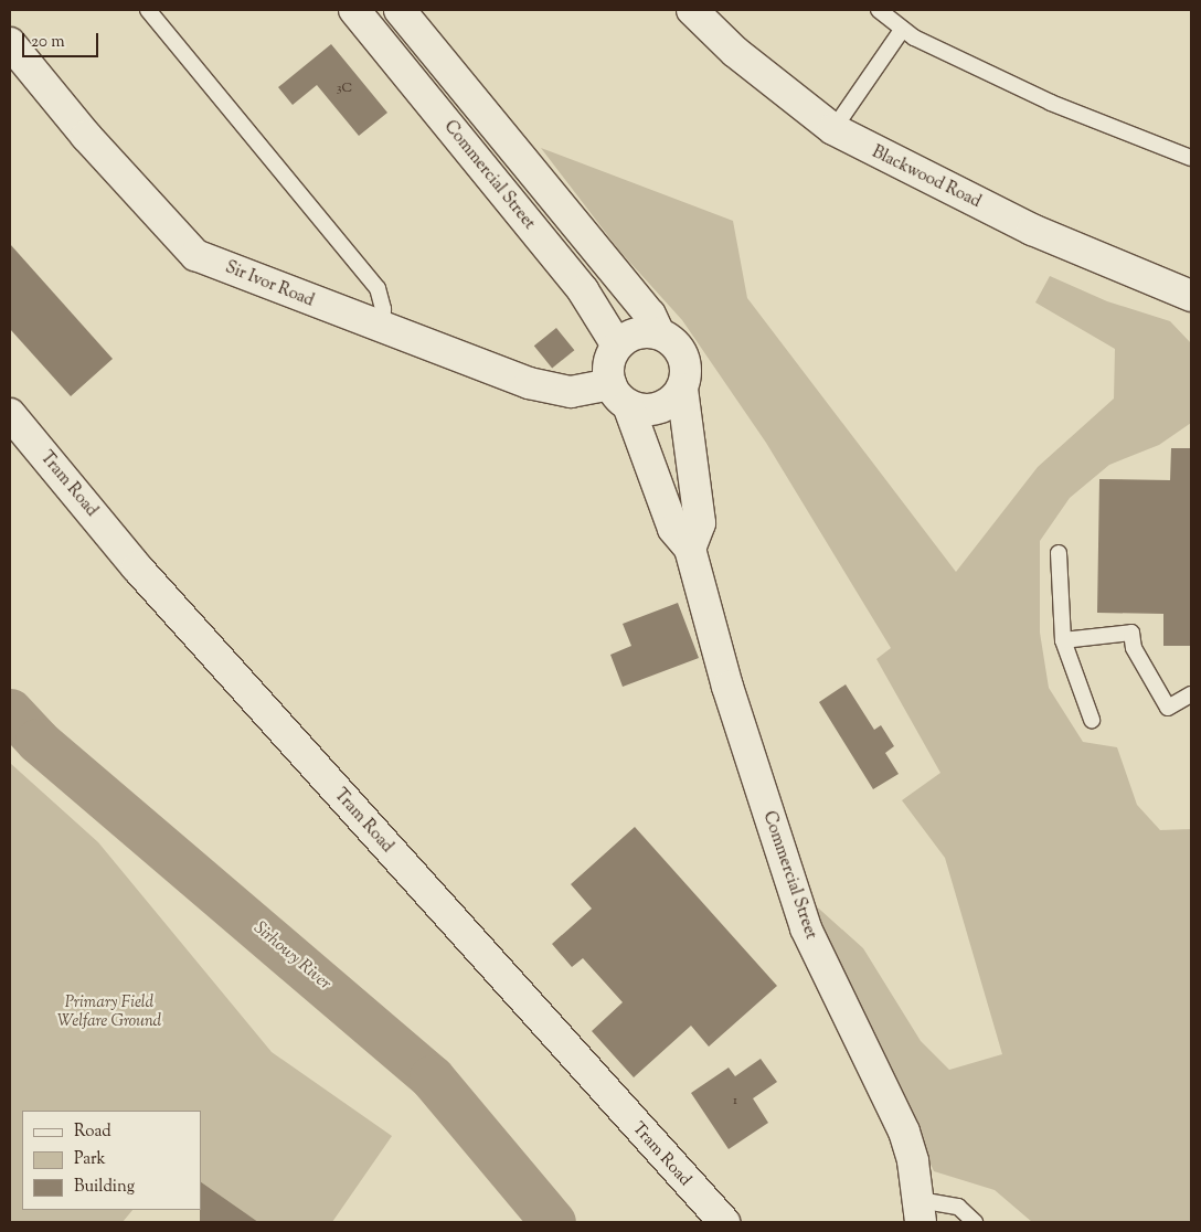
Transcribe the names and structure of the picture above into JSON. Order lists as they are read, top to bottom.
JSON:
{
  "streets": {
    "main road": [
      "Commercial Street",
      "Blackwood Road",
      "Sir Ivor Road",
      "Tram Road"
    ]
  },
  "crossings": [
    ["Commercial Street", "Sir Ivor Road"]
  ],
  "water": ["Sirhowy River"],
  "parks": ["Primary Field Welfare Ground"],
  "house_numbers": ["3C", "1"],
  "legend": ["Road", "Park", "Building"],
  "scale_bar": "20 m"
}
